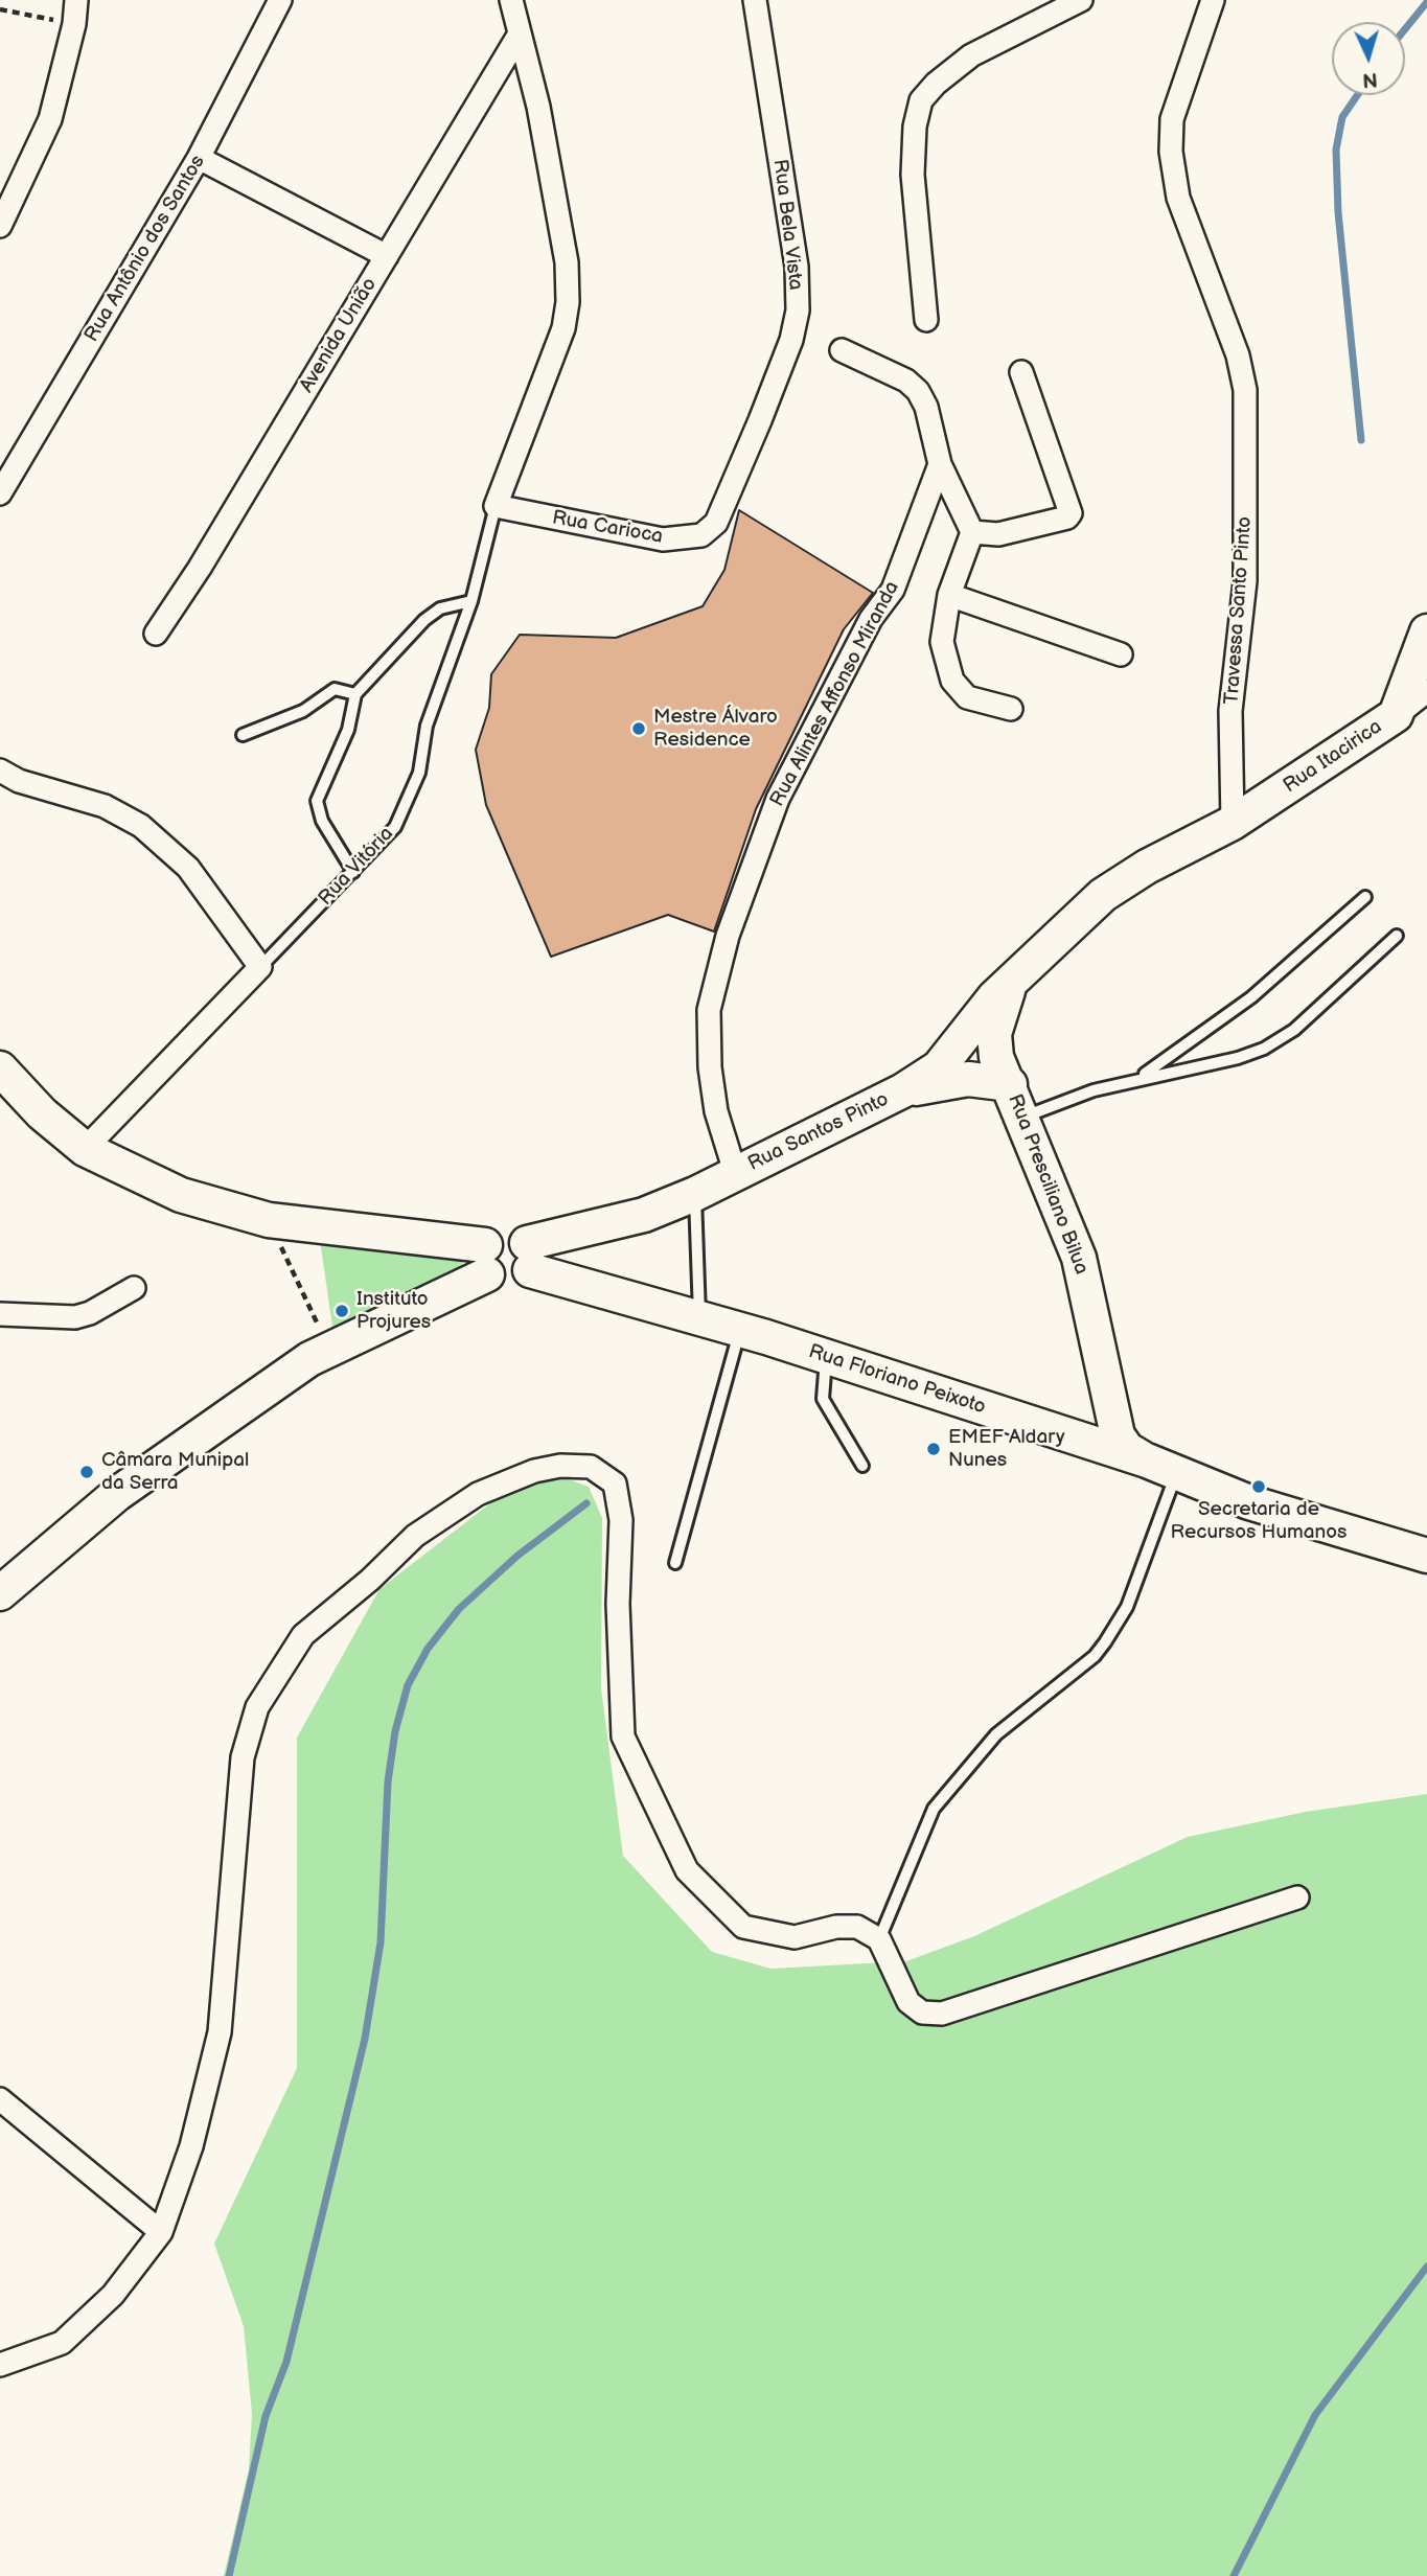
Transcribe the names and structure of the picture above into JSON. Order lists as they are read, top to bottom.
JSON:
{
  "streets": {
    "street": [
      "Rua Bela Vista",
      "Rua Antônio dos Santos",
      "Avenida União",
      "Rua Carioca",
      "Travessa Santo Pinto",
      "Rua Alintes Affonso Miranda",
      "Rua Itacirica",
      "Rua Vitória",
      "Rua Santos Pinto",
      "Rua Presciliano Bilua",
      "Rua Floriano Peixoto"
    ]
  },
  "crossings": [
    ["Rua Bela Vista", "Rua Carioca"],
    ["Rua Carioca", "Rua Vitória"],
    ["Travessa Santo Pinto", "Rua Itacirica"],
    ["Rua Alintes Affonso Miranda", "Rua Santos Pinto"],
    ["Rua Santos Pinto", "Rua Presciliano Bilua"],
    ["Rua Santos Pinto", "Rua Floriano Peixoto"],
    ["Rua Presciliano Bilua", "Rua Floriano Peixoto"]
  ],
  "places": [
    "Mestre Álvaro Residence",
    "Instituto Projures",
    "EMEF Aldary Nunes",
    "Câmara Munipal da Serra",
    "Secretaria de Recursos Humanos"
  ],
  "north": "bottom"
}
